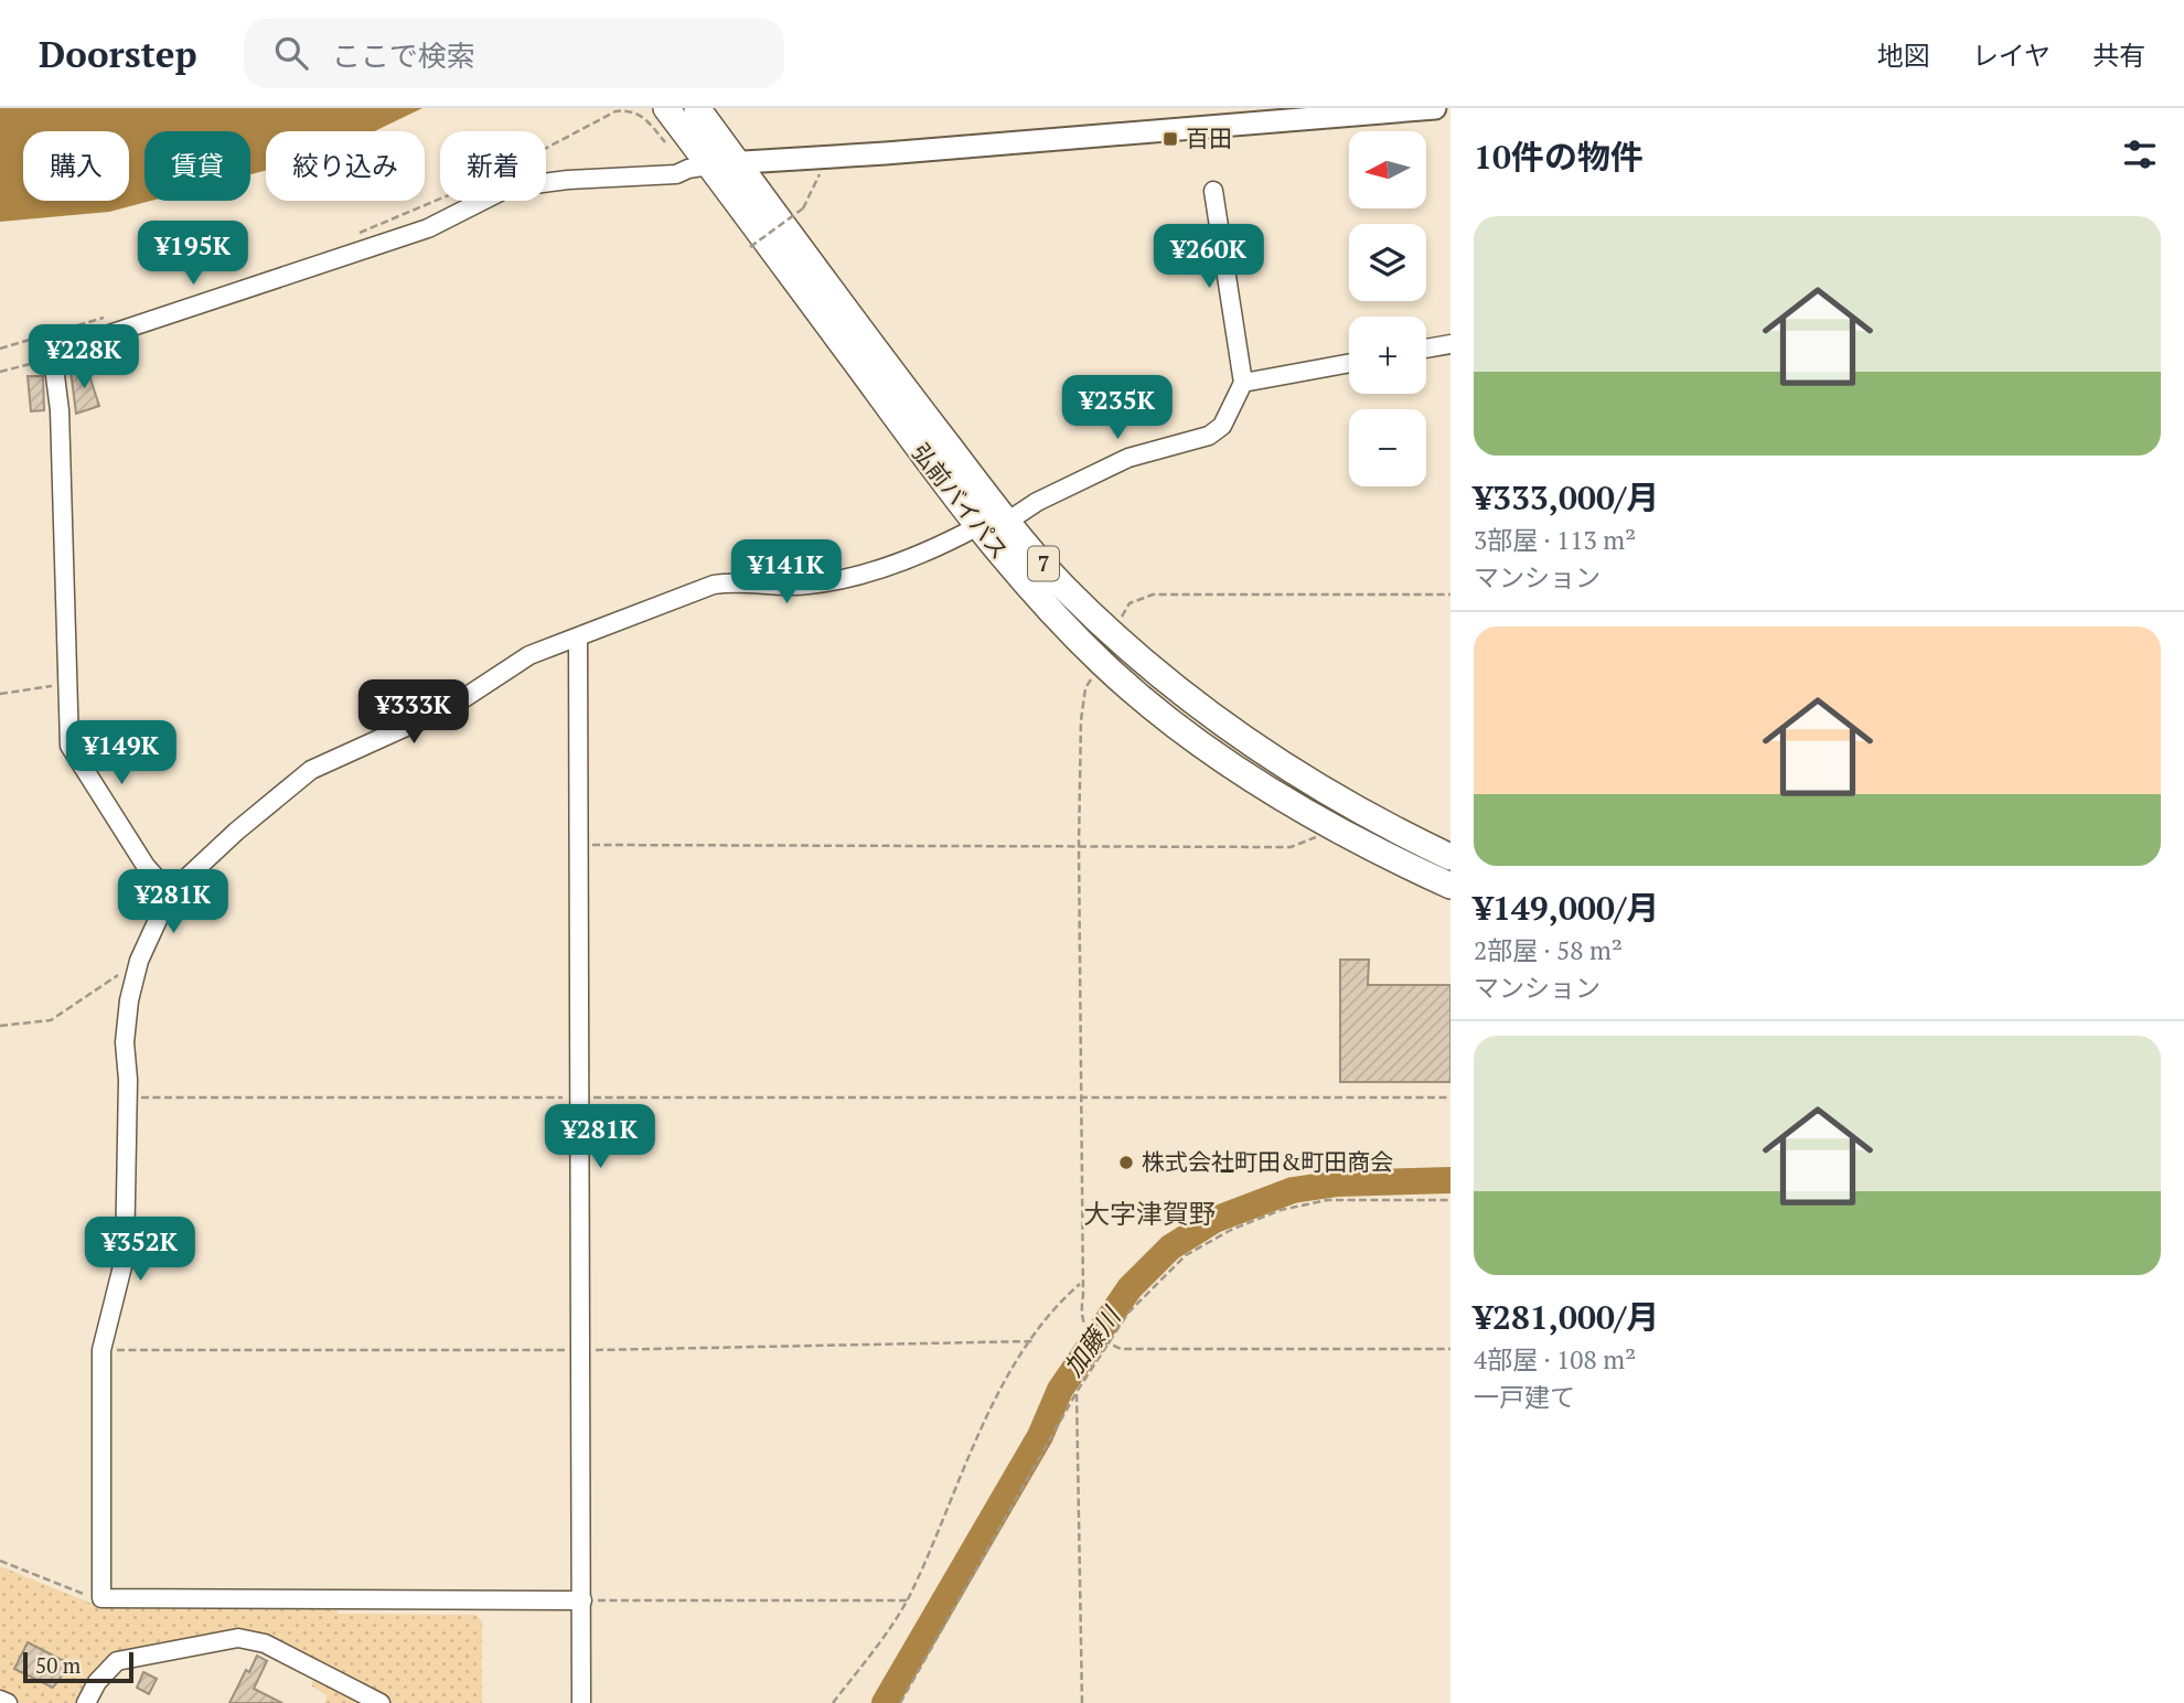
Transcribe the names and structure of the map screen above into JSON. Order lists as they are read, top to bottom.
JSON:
{
  "streets": {
    "highway": ["弘前バイパス", "7"]
  },
  "districts": ["大字津賀野"],
  "water": ["加藤川"],
  "places": {
    "transit": ["百田"],
    "other": ["株式会社町田&町田商会"]
  },
  "scale_bar": "50 m",
  "north": "left",
  "page": {
    "header": "Doorstep",
    "search": "ここで検索",
    "nav": ["地図", "レイヤ", "共有"],
    "heading": "10件の物件",
    "map_buttons": ["+", "−"],
    "chip": [
      "購入",
      "賃貸",
      "絞り込み",
      "新着"
    ],
    "list": [
      {
        "name": "¥333,000/月",
        "note": "3部屋 · 113 m² · マンション"
      },
      {
        "name": "¥149,000/月",
        "note": "2部屋 · 58 m² · マンション"
      },
      {
        "name": "¥281,000/月",
        "note": "4部屋 · 108 m² · 一戸建て"
      }
    ],
    "price": [
      "¥195K",
      "¥260K",
      "¥228K",
      "¥235K",
      "¥141K",
      "¥333K",
      "¥149K",
      "¥281K",
      "¥281K",
      "¥352K"
    ],
    "scale": "50 m"
  }
}
